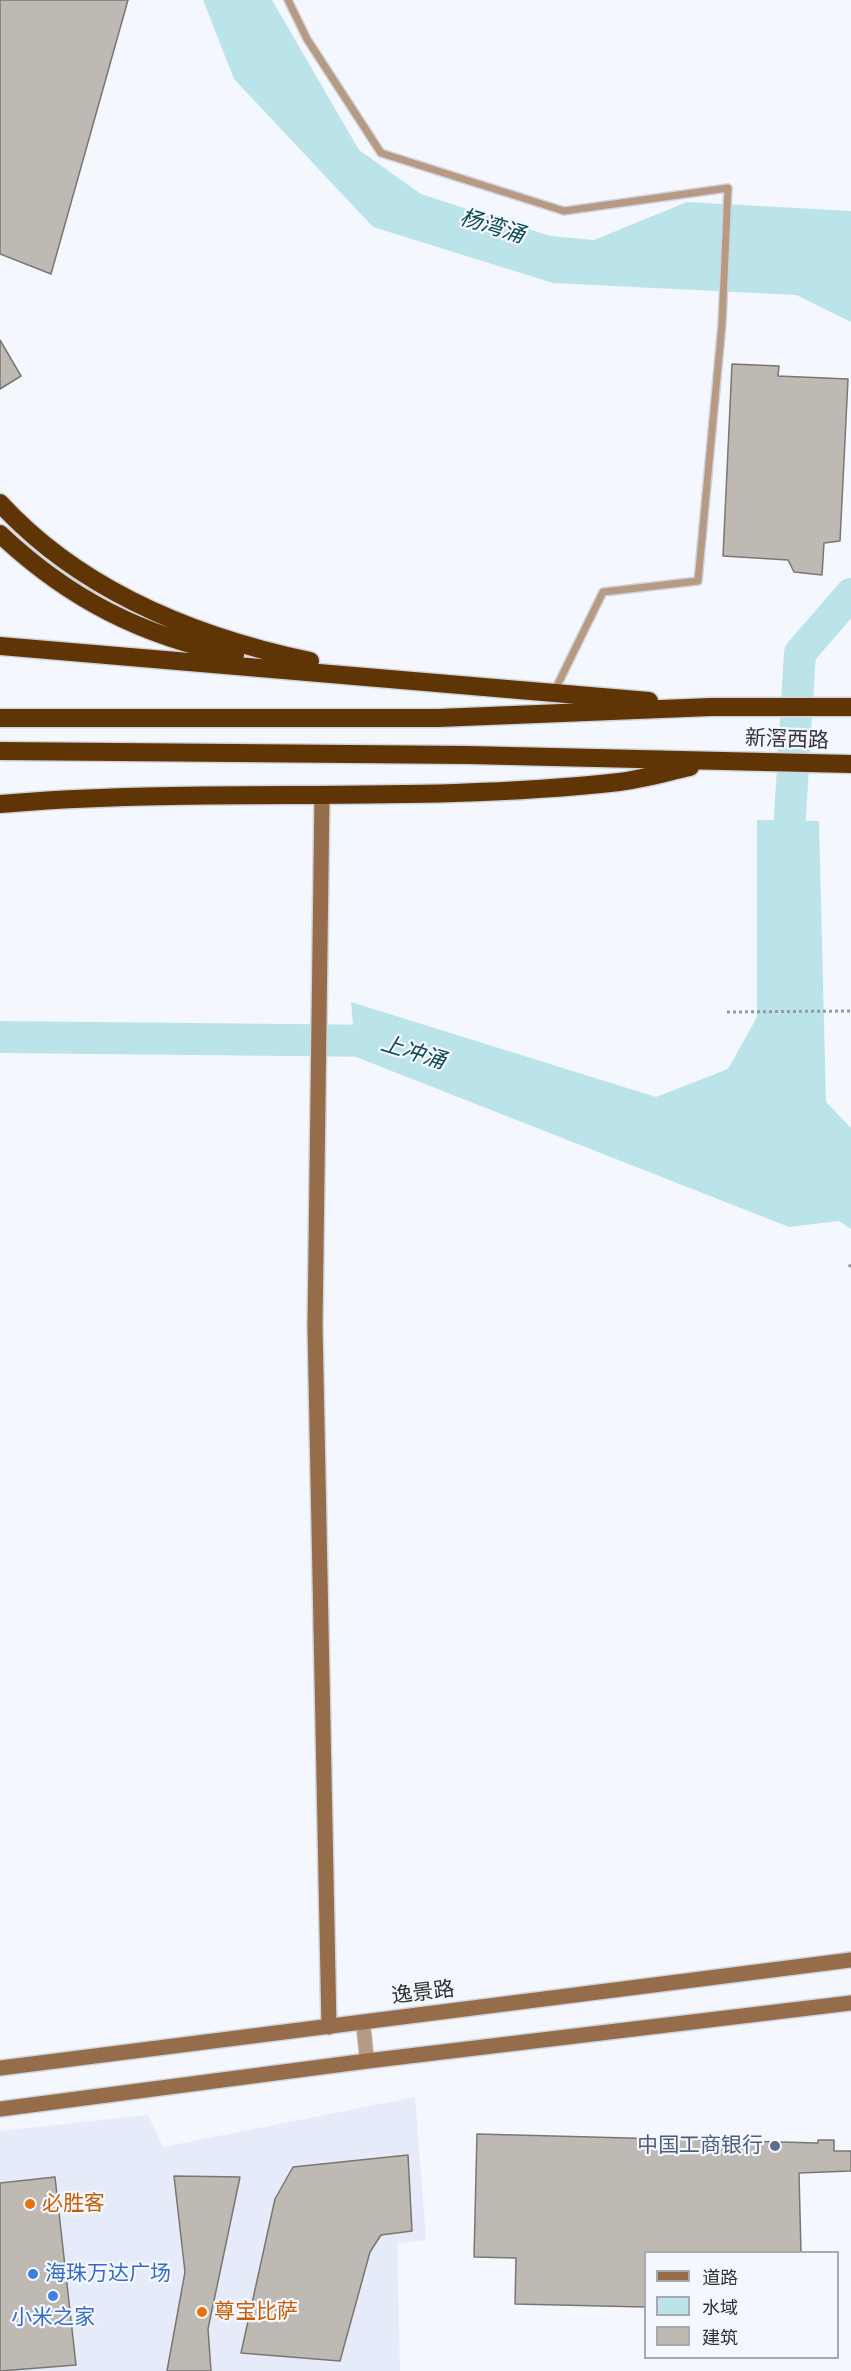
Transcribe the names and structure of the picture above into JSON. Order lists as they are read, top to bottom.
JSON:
{
  "streets": {
    "highway": ["新滘西路"],
    "main road": ["逸景路"]
  },
  "water": ["杨湾涌", "上冲涌"],
  "places": [
    "中国工商银行",
    "必胜客",
    "海珠万达广场",
    "小米之家",
    "尊宝比萨"
  ],
  "legend": ["道路", "水域", "建筑"]
}
